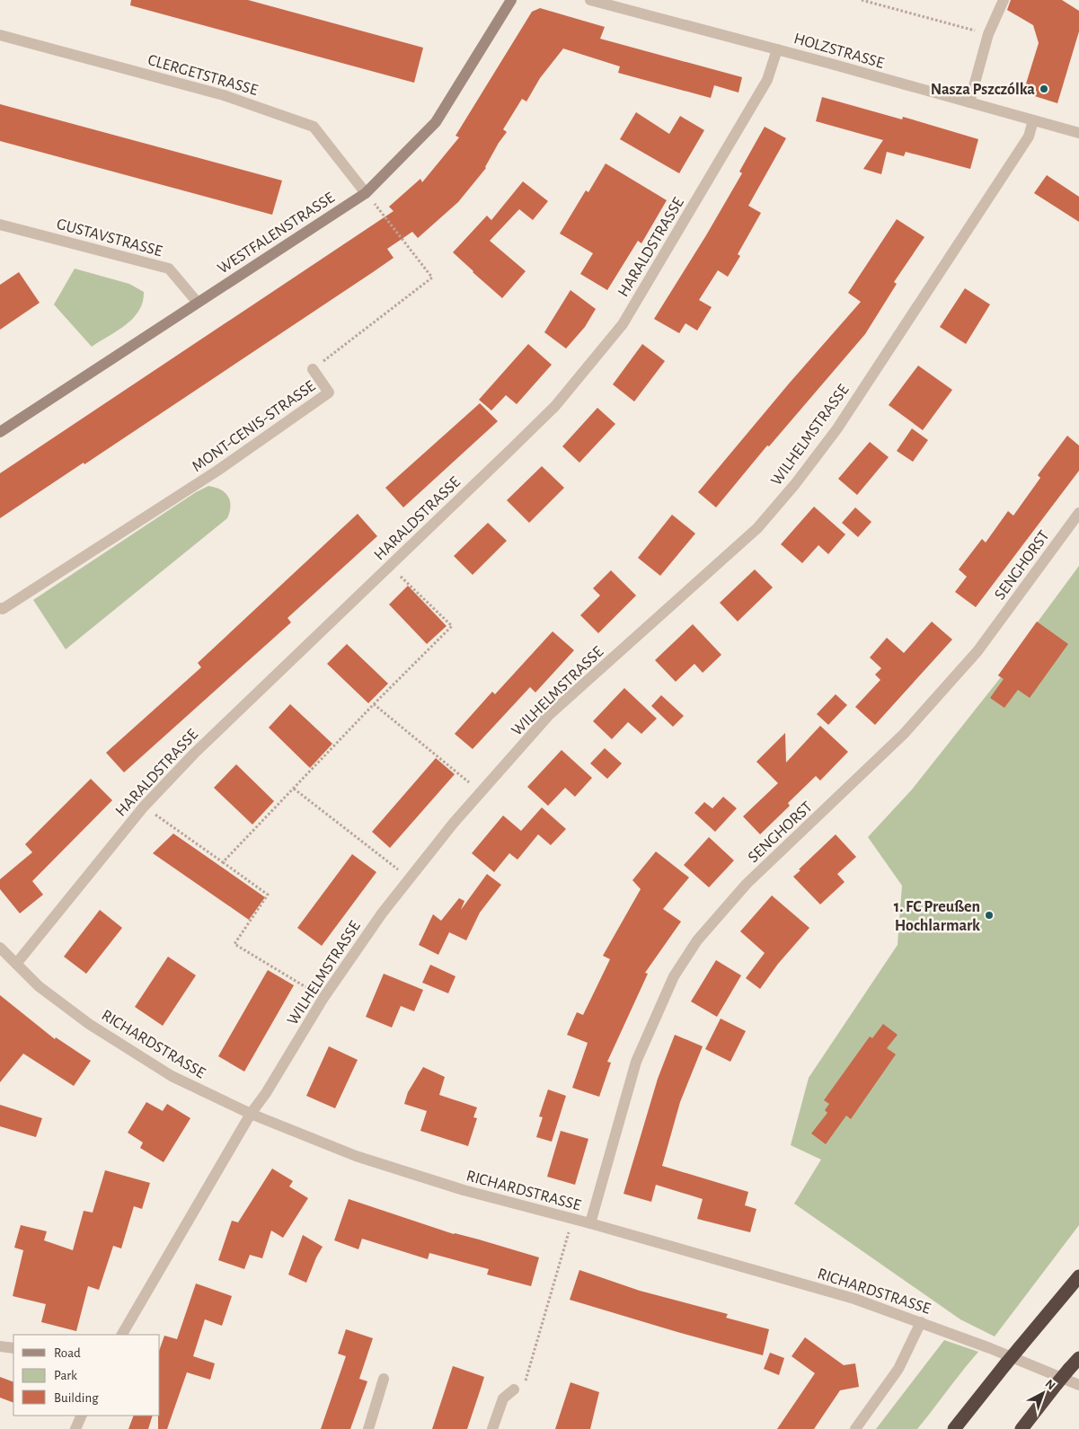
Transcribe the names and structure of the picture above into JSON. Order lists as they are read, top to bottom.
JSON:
{
  "streets": {
    "street": [
      "HOLZSTRASSE",
      "CLERGETSTRASSE",
      "WESTFALENSTRASSE",
      "GUSTAVSTRASSE",
      "HARALDSTRASSE",
      "MONT-CENIS-STRASSE",
      "WILHELMSTRASSE",
      "SENGHORST",
      "RICHARDSTRASSE"
    ]
  },
  "crossings": [
    ["HOLZSTRASSE", "HARALDSTRASSE"],
    ["HOLZSTRASSE", "WILHELMSTRASSE"],
    ["CLERGETSTRASSE", "WESTFALENSTRASSE"],
    ["CLERGETSTRASSE", "MONT-CENIS-STRASSE"],
    ["WESTFALENSTRASSE", "GUSTAVSTRASSE"],
    ["WESTFALENSTRASSE", "MONT-CENIS-STRASSE"],
    ["HARALDSTRASSE", "RICHARDSTRASSE"],
    ["WILHELMSTRASSE", "RICHARDSTRASSE"],
    ["SENGHORST", "RICHARDSTRASSE"]
  ],
  "places": ["Nasza Pszczólka", "1. FC Preußen Hochlarmark"],
  "legend": ["Road", "Park", "Building"],
  "north": "top right"
}
